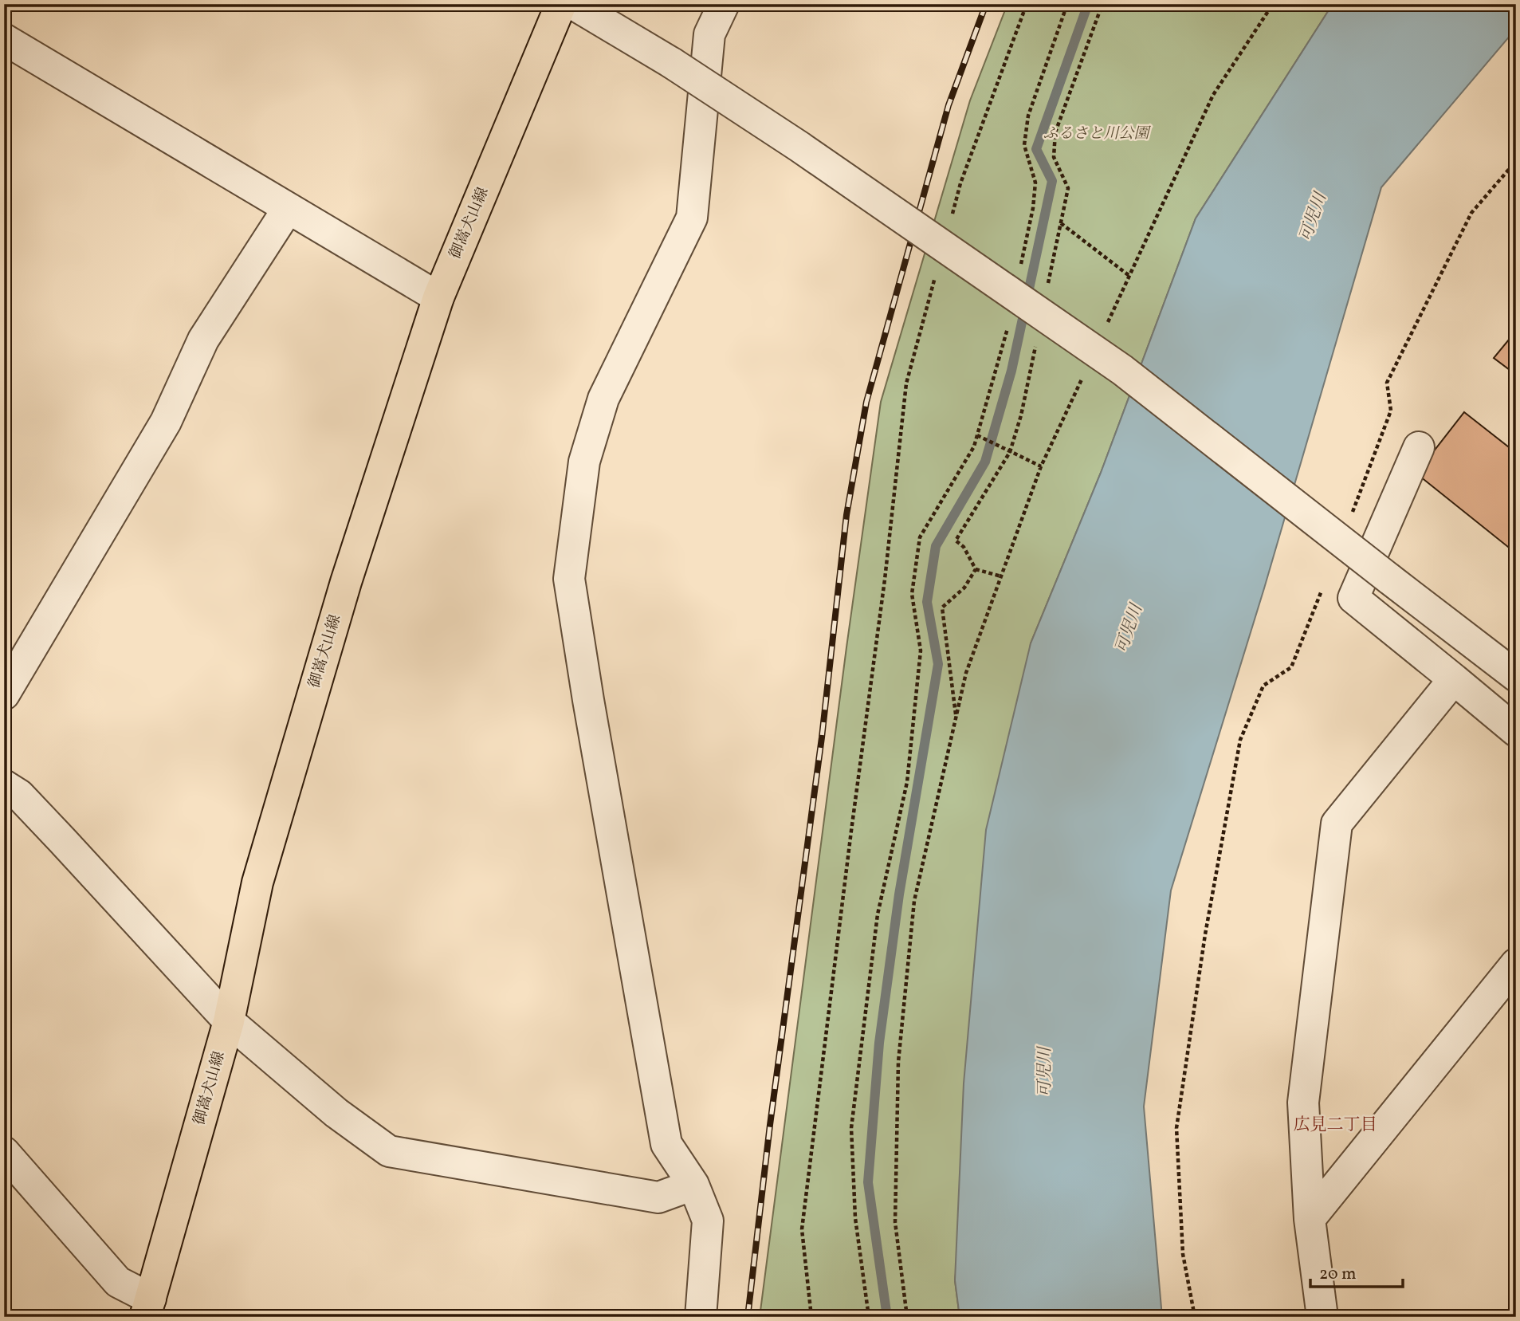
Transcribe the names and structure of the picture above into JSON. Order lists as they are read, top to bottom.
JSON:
{
  "streets": {
    "main road": ["御嵩犬山線"]
  },
  "districts": ["広見二丁目"],
  "water": ["可児川"],
  "parks": ["ふるさと川公園"],
  "scale_bar": "20 m"
}
